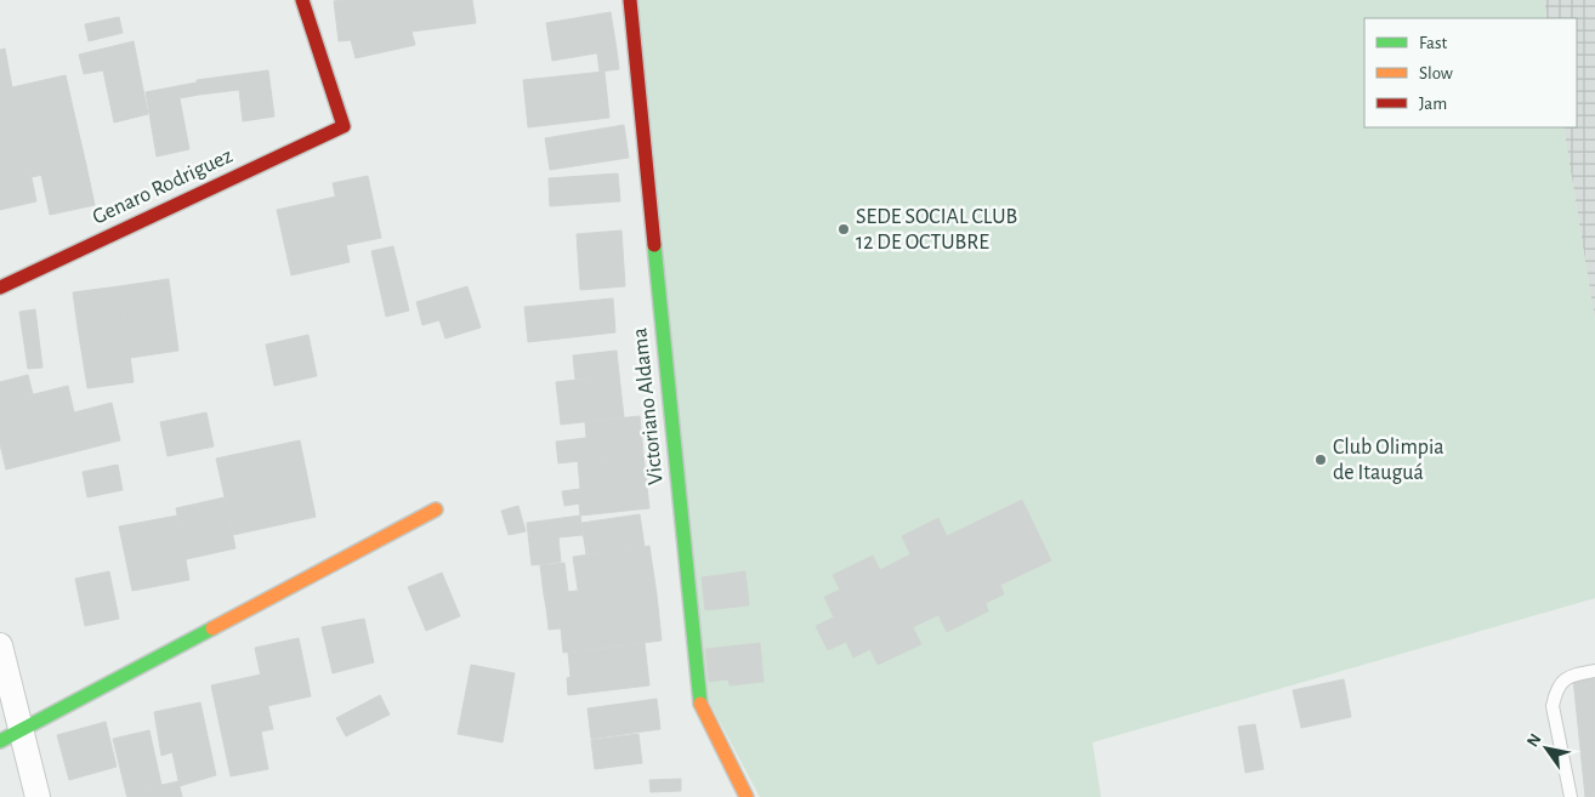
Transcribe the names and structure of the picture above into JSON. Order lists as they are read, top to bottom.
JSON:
{
  "streets": {
    "street": ["Genaro Rodriguez", "Victoriano Aldama"]
  },
  "places": ["SEDE SOCIAL CLUB 12 DE OCTUBRE", "Club Olimpia de Itauguá"],
  "legend": ["Fast", "Slow", "Jam"],
  "north": "top left"
}
